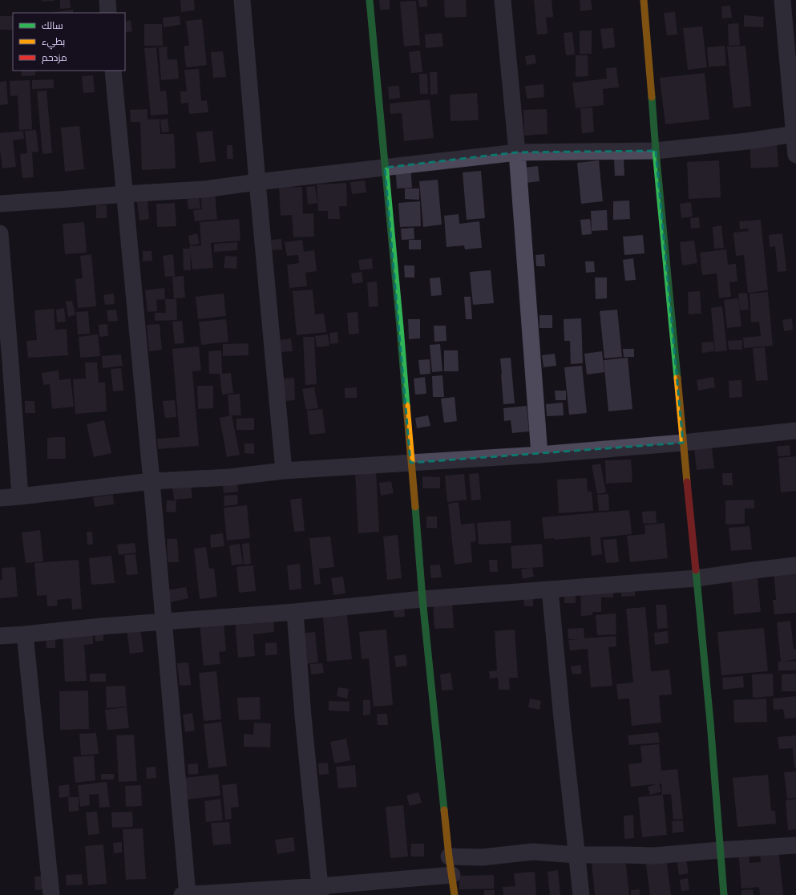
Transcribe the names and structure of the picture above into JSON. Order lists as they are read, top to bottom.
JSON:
{
  "legend": ["سالك", "بطيء", "مزدحم"]
}
